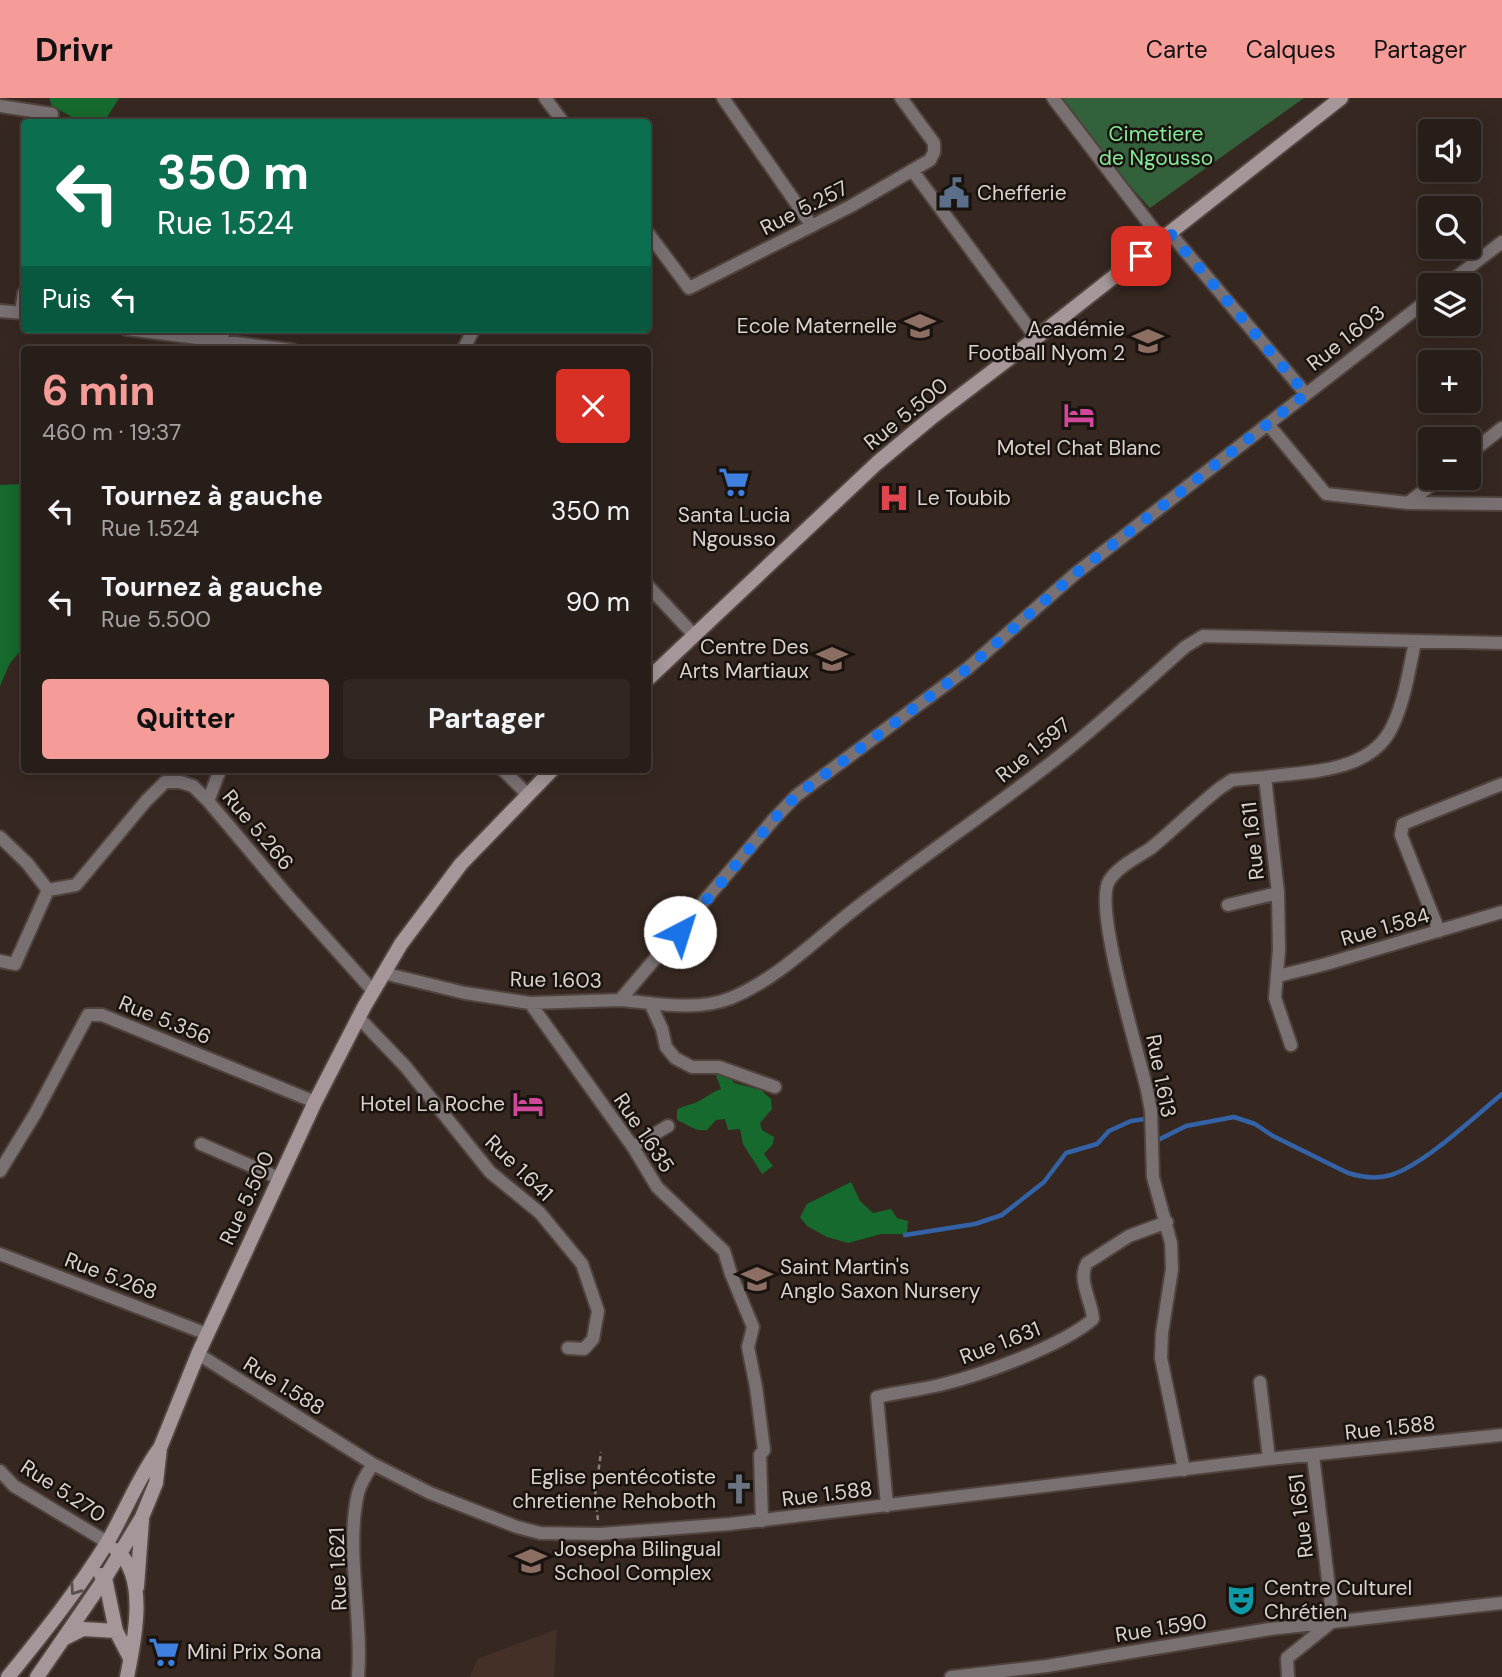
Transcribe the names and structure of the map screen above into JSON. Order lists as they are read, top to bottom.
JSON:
{
  "streets": {
    "main road": ["Rue 5.500"],
    "street": [
      "Rue 5.257",
      "Rue 1.603",
      "Rue 1.597",
      "Rue 5.266",
      "Rue 1.611",
      "Rue 1.584",
      "Rue 5.356",
      "Rue 1.613",
      "Rue 1.635",
      "Rue 1.641",
      "Rue 5.268",
      "Rue 1.631",
      "Rue 1.588",
      "Rue 5.270",
      "Rue 1.651",
      "Rue 1.621",
      "Rue 1.590"
    ]
  },
  "crossings": [
    ["Rue 1.603", "Rue 5.500"],
    ["Rue 1.603", "Rue 1.597"],
    ["Rue 1.603", "Rue 1.635"],
    ["Rue 5.500", "Rue 5.266"],
    ["Rue 5.500", "Rue 5.356"],
    ["Rue 5.500", "Rue 1.641"],
    ["Rue 5.500", "Rue 5.268"],
    ["Rue 5.500", "Rue 1.588"],
    ["Rue 1.597", "Rue 1.611"],
    ["Rue 1.611", "Rue 1.584"],
    ["Rue 1.611", "Rue 1.613"],
    ["Rue 1.613", "Rue 1.631"],
    ["Rue 1.613", "Rue 1.588"],
    ["Rue 1.635", "Rue 1.588"],
    ["Rue 1.631", "Rue 1.588"],
    ["Rue 1.588", "Rue 1.651"],
    ["Rue 1.588", "Rue 1.621"],
    ["Rue 1.651", "Rue 1.590"]
  ],
  "parks": ["Cimetiere de Ngousso"],
  "places": {
    "public building": ["Chefferie"],
    "school or university": [
      "Ecole Maternelle",
      "Académie Football Nyom 2",
      "Centre Des Arts Martiaux",
      "Saint Martin's Anglo Saxon Nursery",
      "Josepha Bilingual School Complex"
    ],
    "hotel": ["Motel Chat Blanc", "Hotel La Roche"],
    "supermarket": ["Santa Lucia Ngousso", "Mini Prix Sona"],
    "hospital": ["Le Toubib"],
    "church": ["Eglise pentécotiste chretienne Rehoboth"],
    "theatre": ["Centre Culturel Chrétien"]
  },
  "page": {
    "header": "Drivr",
    "nav": ["Carte", "Calques", "Partager"],
    "map_buttons": ["+", "−"],
    "turn": ["350 m", "Rue 1.524"],
    "then": "Puis",
    "heading": ["6 min", "460 m · 19:37"],
    "list": [
      {
        "name": "Tournez à gauche",
        "note": "Rue 1.524",
        "value": "350 m"
      },
      {
        "name": "Tournez à gauche",
        "note": "Rue 5.500",
        "value": "90 m"
      }
    ],
    "buttons": ["Quitter", "Partager"]
  }
}
